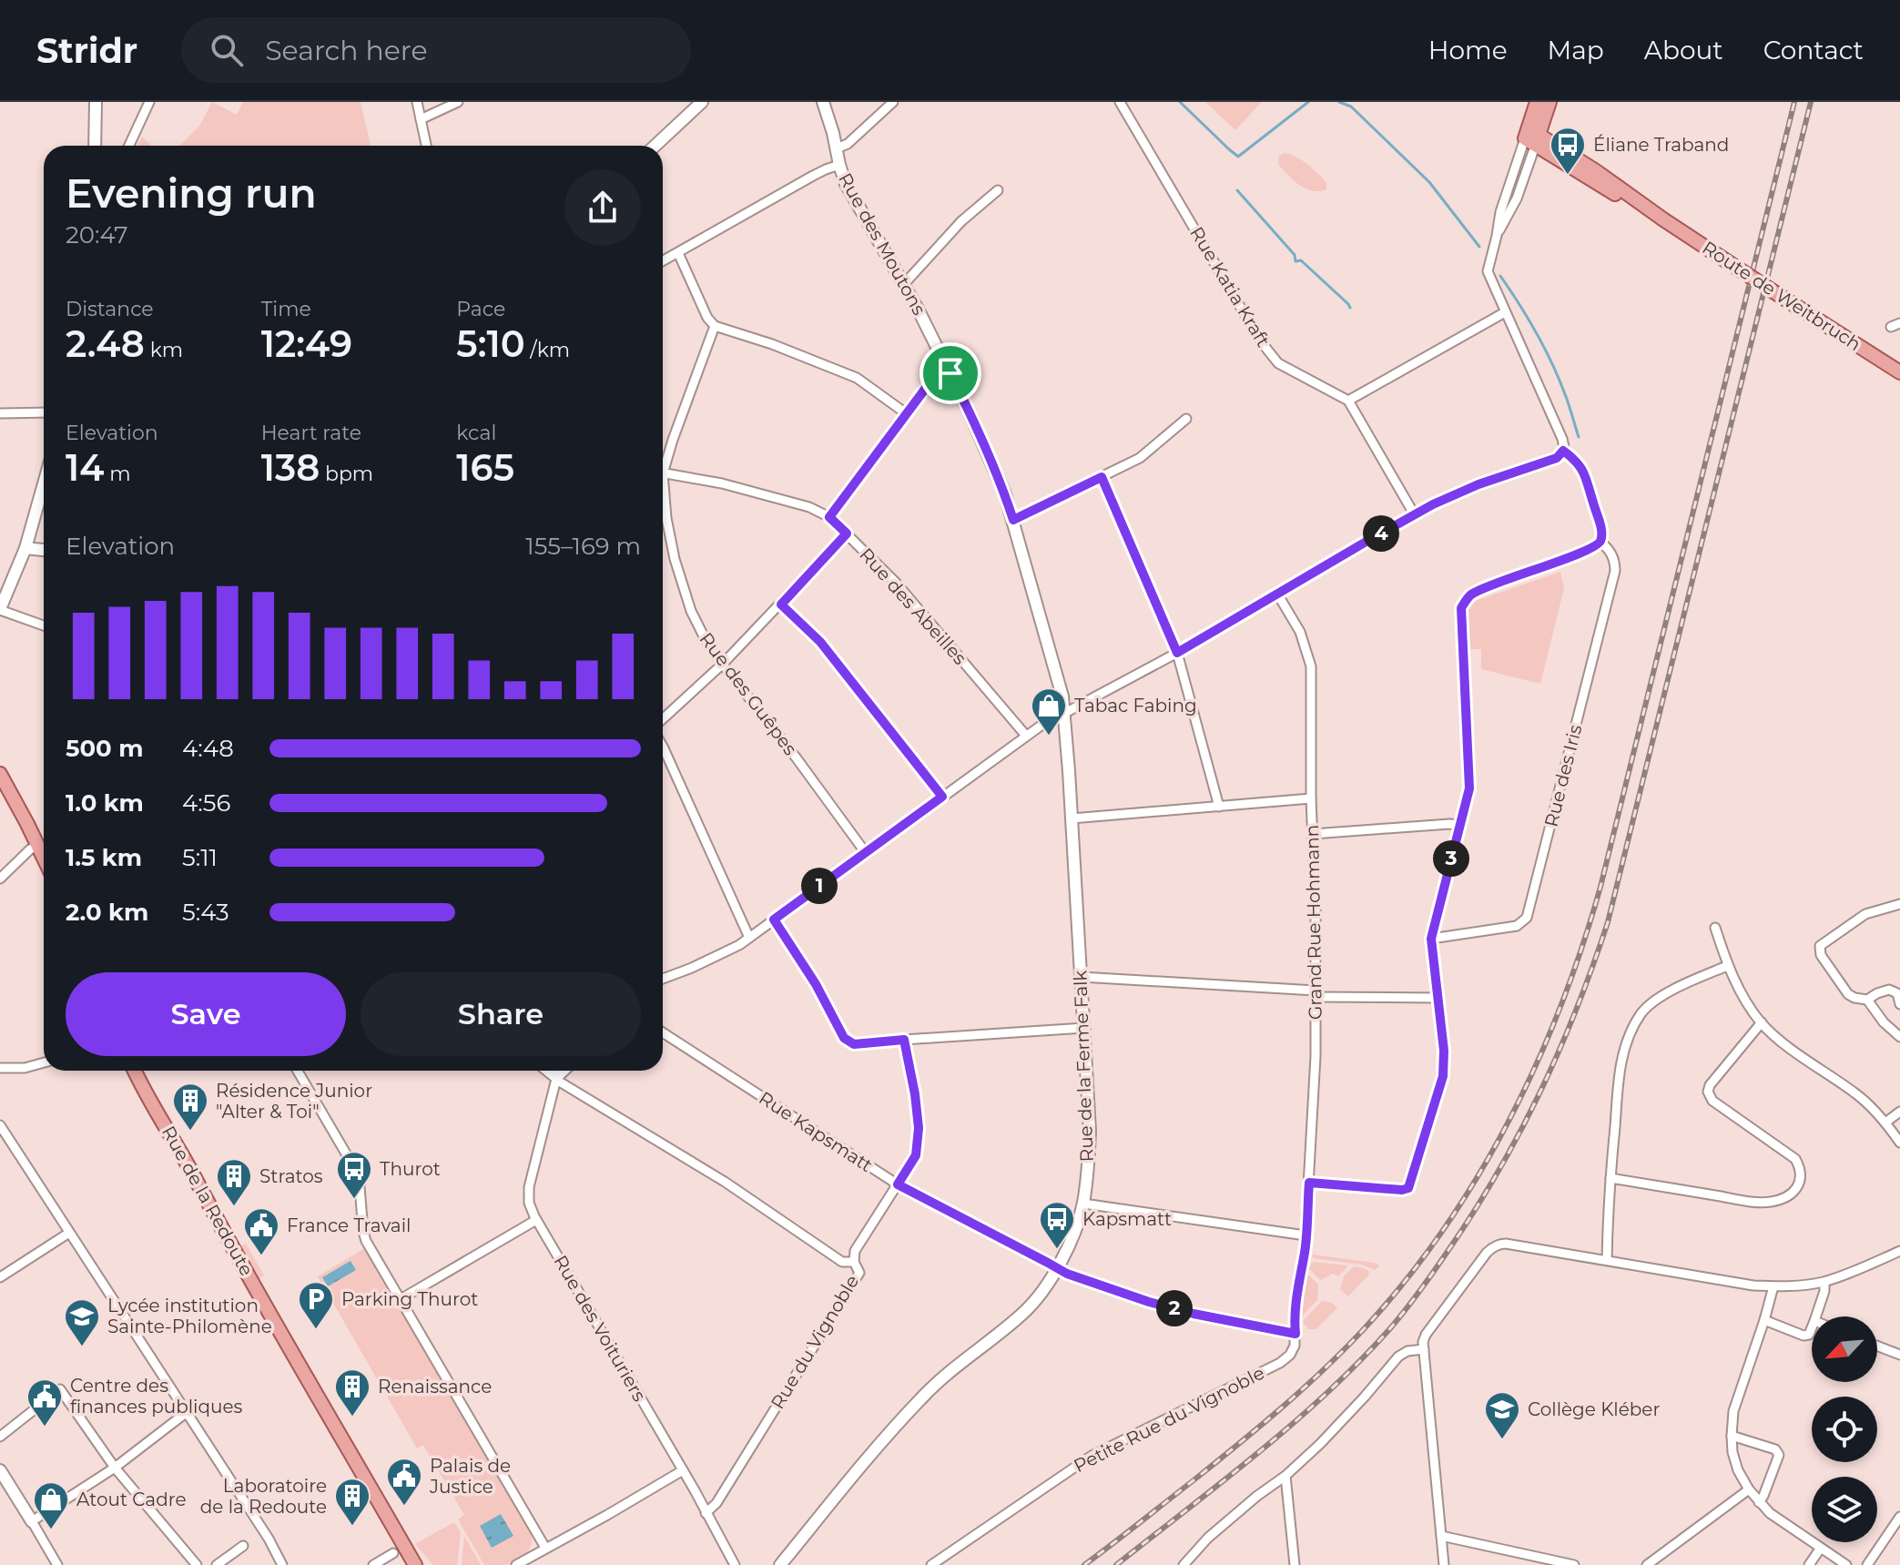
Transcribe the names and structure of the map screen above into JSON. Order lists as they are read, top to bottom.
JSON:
{
  "streets": {
    "main road": ["Route de Weitbruch", "Rue de la Redoute"],
    "street": [
      "Rue des Moutons",
      "Rue Katia Kraft",
      "Rue des Abeilles",
      "Rue des Guêpes",
      "Rue des Iris",
      "Grand Rue Hohmann",
      "Rue de la Ferme Falk",
      "Rue Kapsmatt",
      "Rue des Voituriers",
      "Rue du Vignoble",
      "Petite Rue du Vignoble"
    ]
  },
  "crossings": [
    ["Rue des Moutons", "Rue de la Ferme Falk"],
    ["Grand Rue Hohmann", "Petite Rue du Vignoble"],
    ["Rue de la Ferme Falk", "Rue Kapsmatt"],
    ["Rue Kapsmatt", "Rue du Vignoble"],
    ["Rue Kapsmatt", "Petite Rue du Vignoble"],
    ["Rue des Voituriers", "Rue du Vignoble"]
  ],
  "places": {
    "bus stop": ["Éliane Traband", "Thurot", "Kapsmatt"],
    "shop": ["Tabac Fabing", "Atout Cadre"],
    "building": [
      "Résidence Junior \"Alter & Toi\"",
      "Stratos",
      "Renaissance",
      "Laboratoire de la Redoute"
    ],
    "public building": ["France Travail", "Centre des finances publiques", "Palais de Justice"],
    "parking": ["Parking Thurot"],
    "school or university": ["Lycée institution Sainte-Philomène", "Collège Kléber"]
  },
  "north": "bottom left",
  "page": {
    "header": "Stridr",
    "search": "Search here",
    "nav": [
      "Home",
      "Map",
      "About",
      "Contact"
    ],
    "heading": ["Evening run", "20:47"],
    "stats": [
      ["Distance", "2.48 km"],
      ["Time", "12:49"],
      ["Pace", "5:10 /km"],
      ["Elevation", "14 m"],
      ["Heart rate", "138 bpm"],
      ["kcal", "165"]
    ],
    "pins": [
      "4",
      "3",
      "1",
      "2"
    ],
    "chart": ["Elevation", "155–169 m"],
    "list": [
      {
        "name": "500 m",
        "note": "4:48"
      },
      {
        "name": "1.0 km",
        "note": "4:56"
      },
      {
        "name": "1.5 km",
        "note": "5:11"
      },
      {
        "name": "2.0 km",
        "note": "5:43"
      }
    ],
    "buttons": ["Save", "Share"]
  }
}
